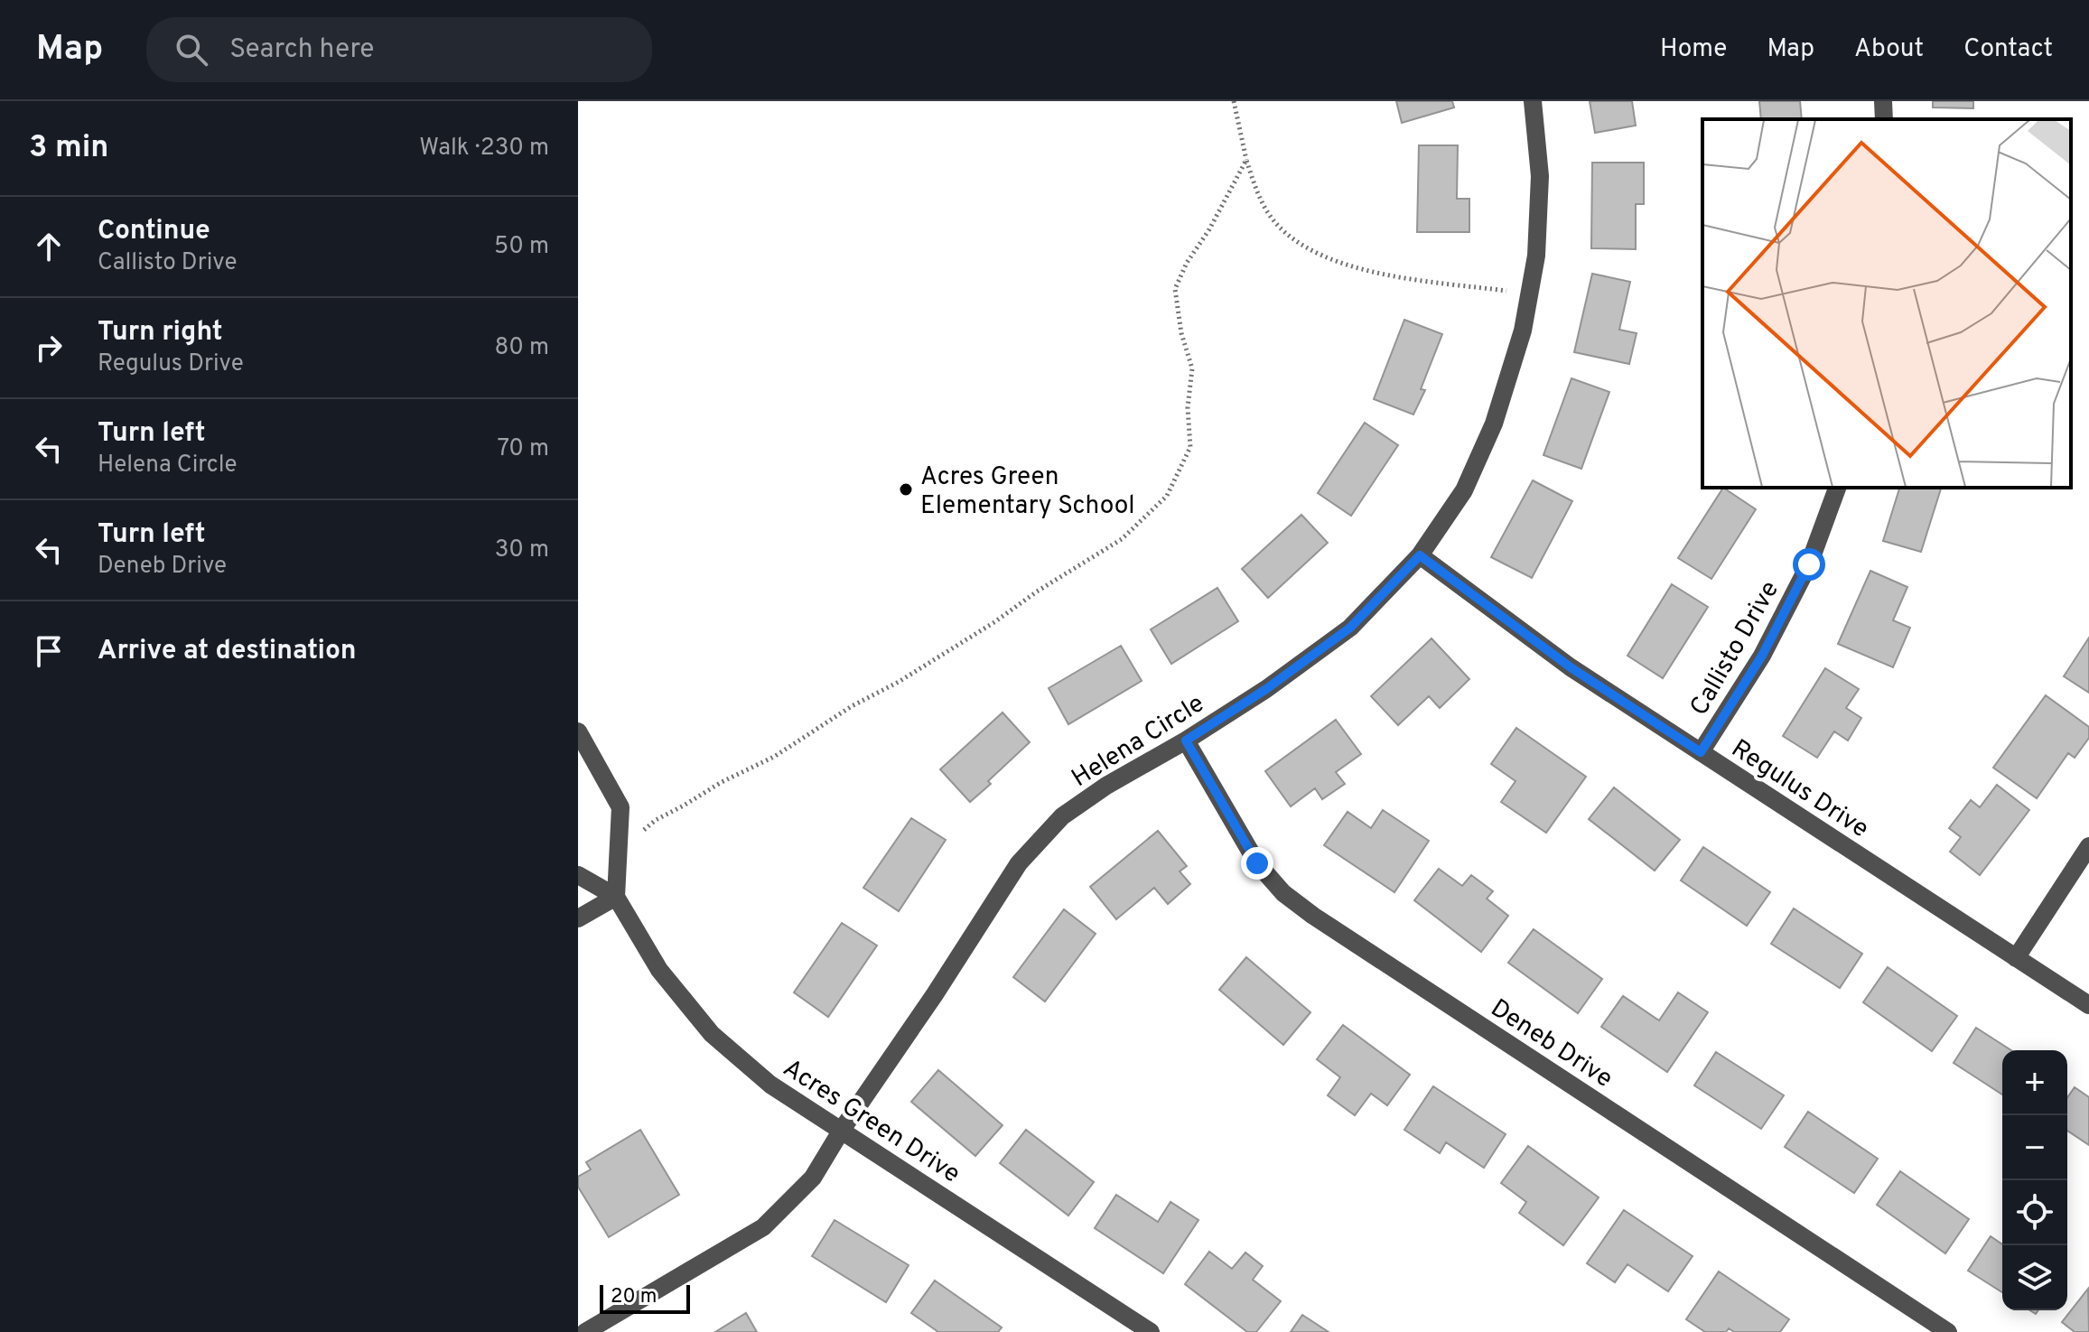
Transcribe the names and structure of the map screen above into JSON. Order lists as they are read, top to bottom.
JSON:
{
  "streets": {
    "street": [
      "Callisto Drive",
      "Helena Circle",
      "Regulus Drive",
      "Deneb Drive",
      "Acres Green Drive"
    ]
  },
  "crossings": [
    ["Callisto Drive", "Regulus Drive"],
    ["Helena Circle", "Regulus Drive"],
    ["Helena Circle", "Deneb Drive"],
    ["Helena Circle", "Acres Green Drive"]
  ],
  "places": ["Acres Green Elementary School"],
  "scale_bar": "20 m",
  "page": {
    "header": "Map",
    "search": "Search here",
    "nav": [
      "Home",
      "Map",
      "About",
      "Contact"
    ],
    "heading": ["3 min", "Walk · 230 m"],
    "list": [
      ["Continue", "Callisto Drive", "50 m"],
      ["Turn right", "Regulus Drive", "80 m"],
      ["Turn left", "Helena Circle", "70 m"],
      ["Turn left", "Deneb Drive", "30 m"],
      "Arrive at destination"
    ],
    "map_buttons": ["+", "−"],
    "scale": "20 m"
  }
}
